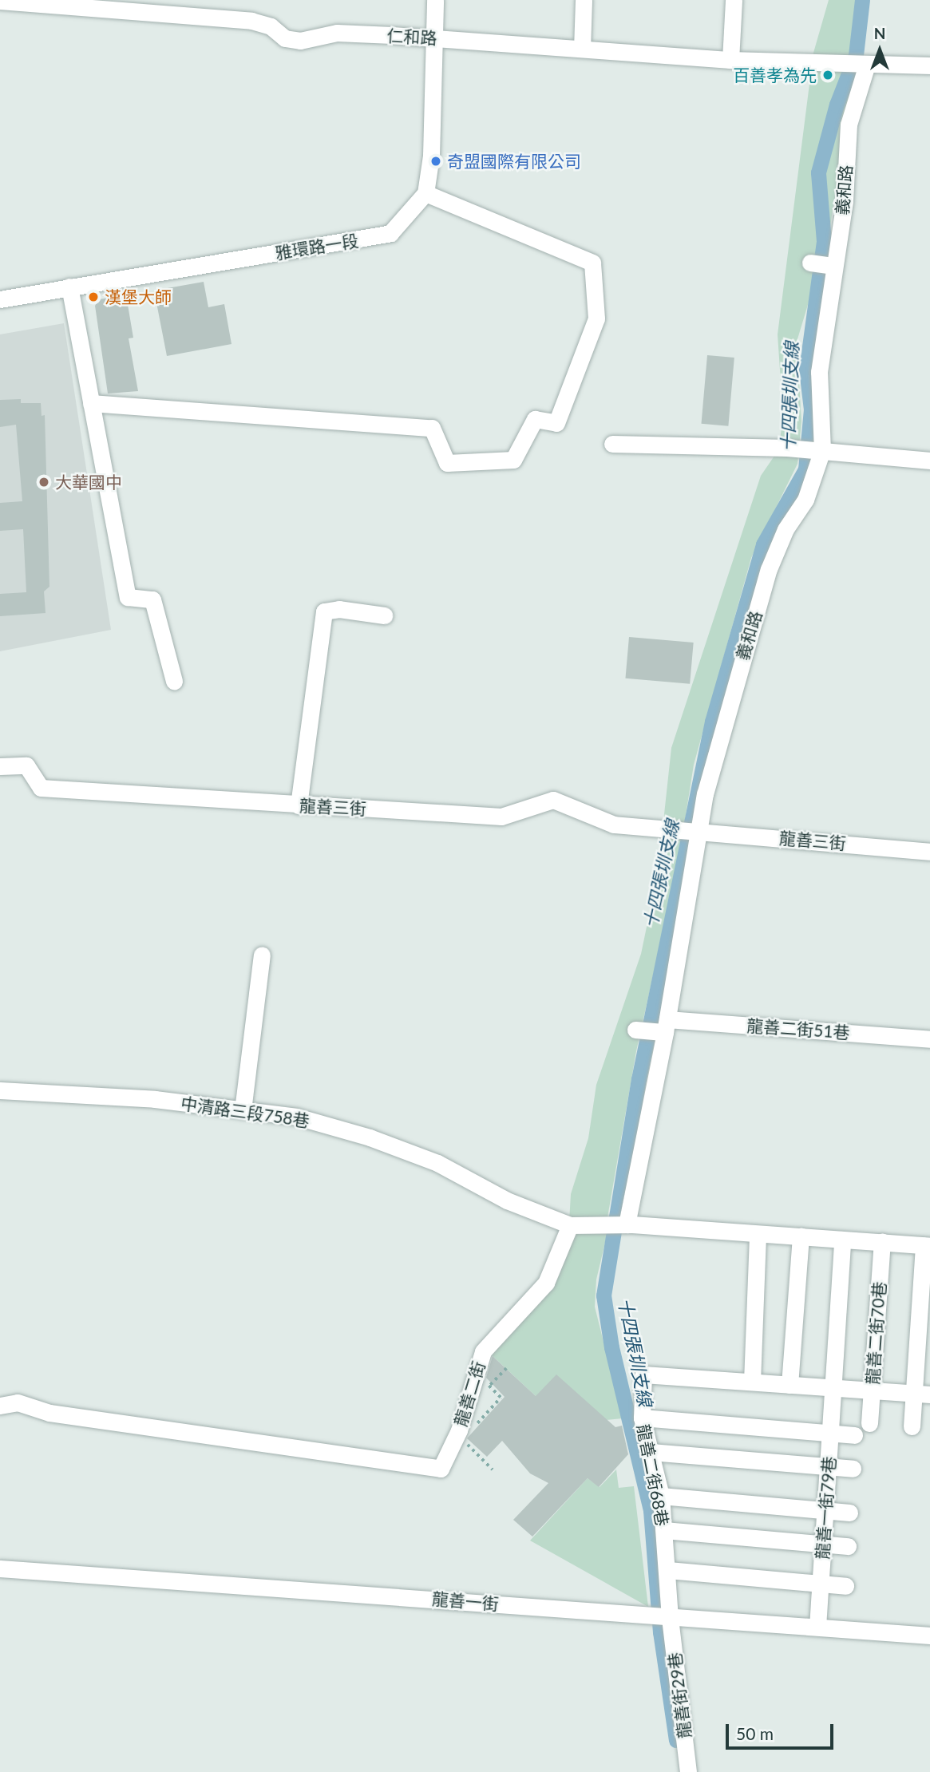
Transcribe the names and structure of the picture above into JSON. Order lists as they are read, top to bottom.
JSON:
{
  "streets": {
    "street": [
      "仁和路",
      "義和路",
      "雅環路一段",
      "龍善三街",
      "龍善二街51巷",
      "中清路三段758巷",
      "龍善二街70巷",
      "龍善二街",
      "龍善二街68巷",
      "龍善一街79巷",
      "龍善一街",
      "龍善街29巷"
    ]
  },
  "crossings": [
    ["仁和路", "義和路"],
    ["義和路", "龍善三街"],
    ["中清路三段758巷", "龍善二街"],
    ["龍善二街70巷", "龍善二街68巷"],
    ["龍善二街68巷", "龍善一街79巷"],
    ["龍善二街68巷", "龍善一街"],
    ["龍善二街68巷", "龍善街29巷"],
    ["龍善一街79巷", "龍善一街"],
    ["龍善一街", "龍善街29巷"]
  ],
  "water": ["十四張圳支線"],
  "places": [
    "百善孝為先",
    "奇盟國際有限公司",
    "漢堡大師",
    "大華國中"
  ],
  "scale_bar": "50 m",
  "north": "top"
}
